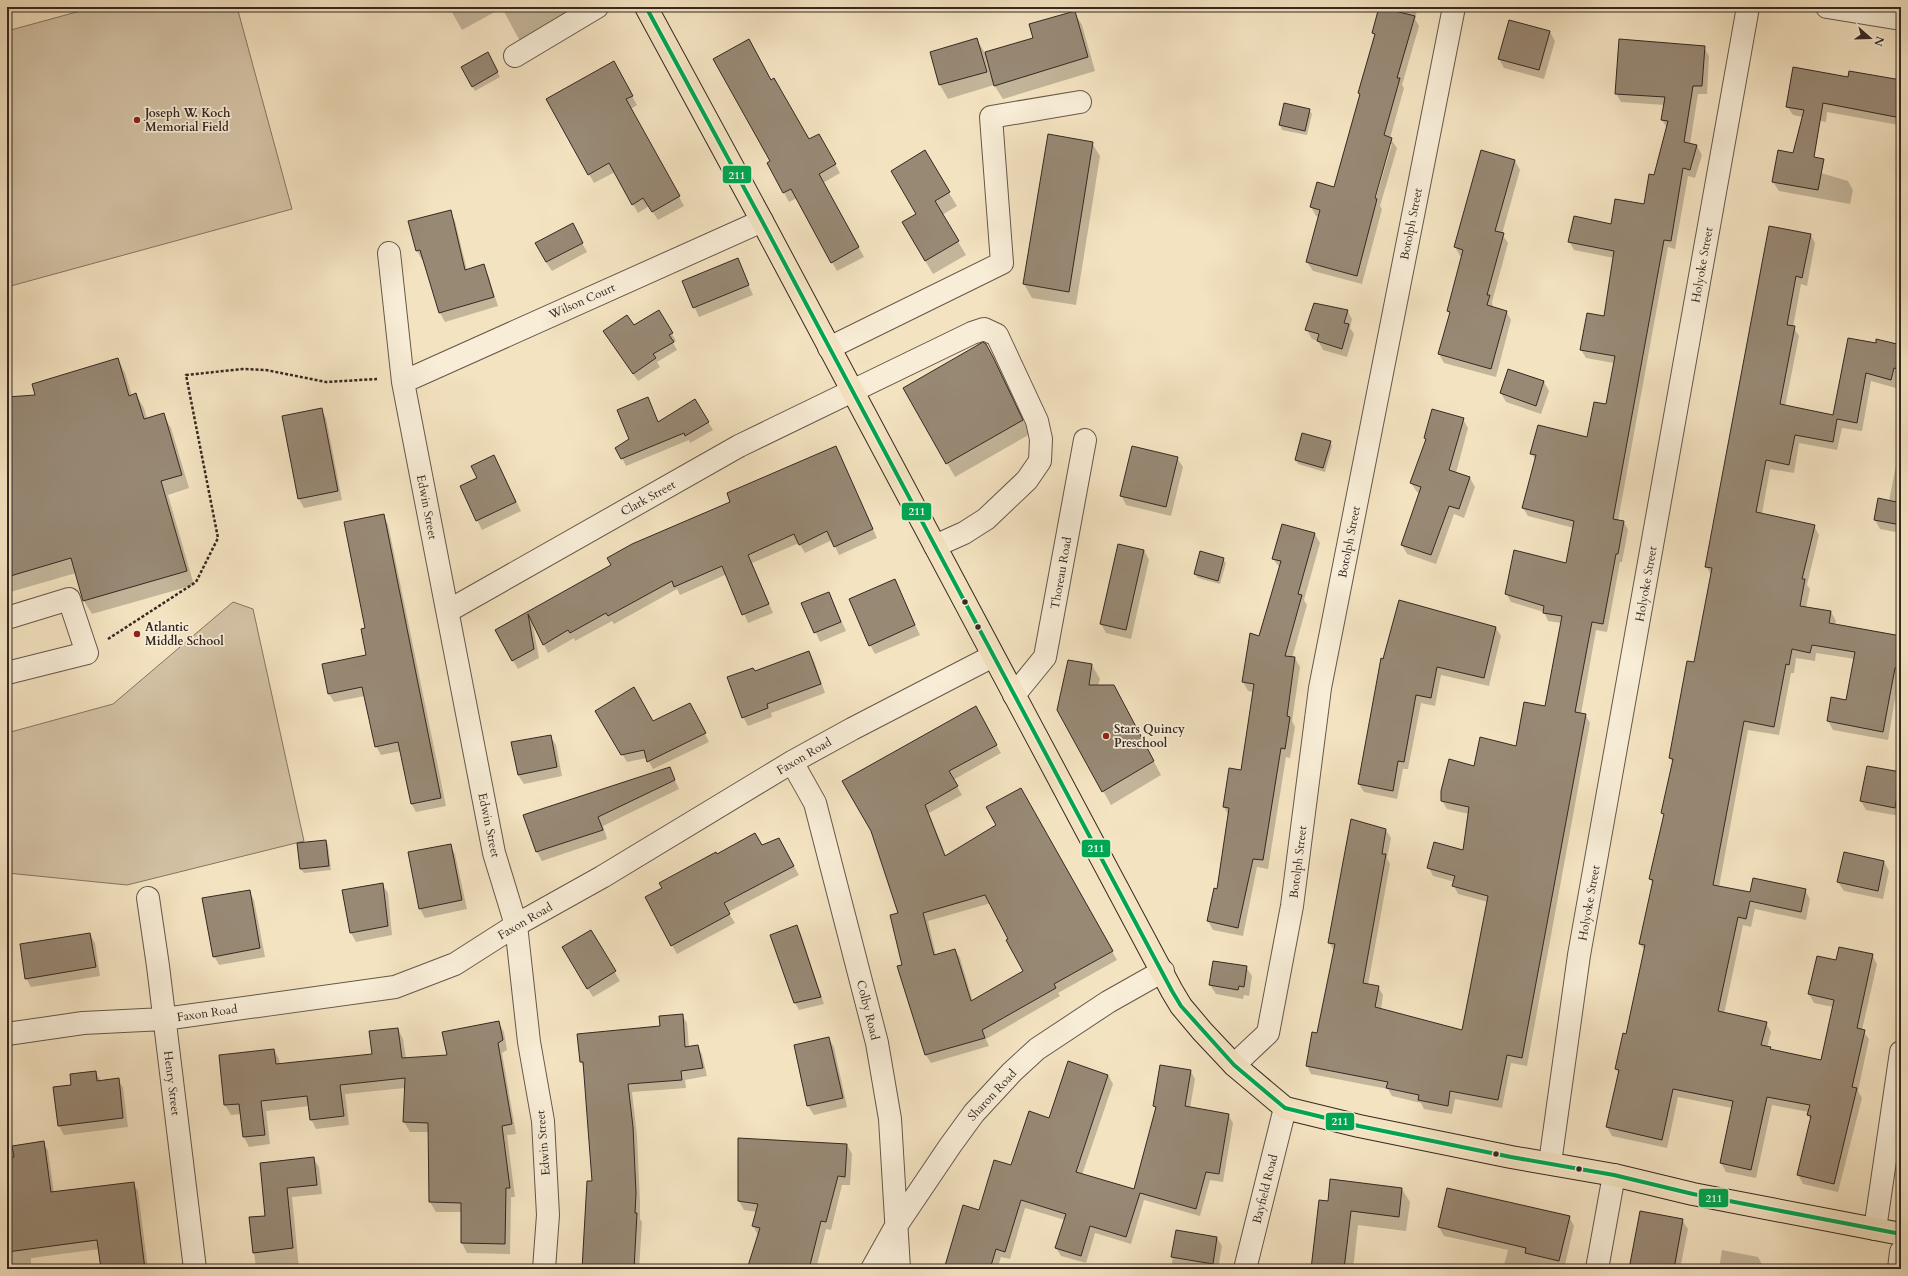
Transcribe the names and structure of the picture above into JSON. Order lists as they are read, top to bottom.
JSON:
{
  "streets": {
    "street": [
      "Botolph Street",
      "Holyoke Street",
      "Wilson Court",
      "Clark Street",
      "Edwin Street",
      "Thoreau Road",
      "Faxon Road",
      "Colby Road",
      "Henry Street",
      "Sharon Road",
      "Bayfield Road"
    ]
  },
  "crossings": [
    ["Wilson Court", "Edwin Street"],
    ["Clark Street", "Edwin Street"],
    ["Edwin Street", "Faxon Road"],
    ["Faxon Road", "Colby Road"],
    ["Faxon Road", "Henry Street"],
    ["Colby Road", "Sharon Road"]
  ],
  "places": ["Joseph W. Koch Memorial Field", "Atlantic Middle School", "Stars Quincy Preschool"],
  "lines": ["transit line 211"],
  "north": "right"
}
